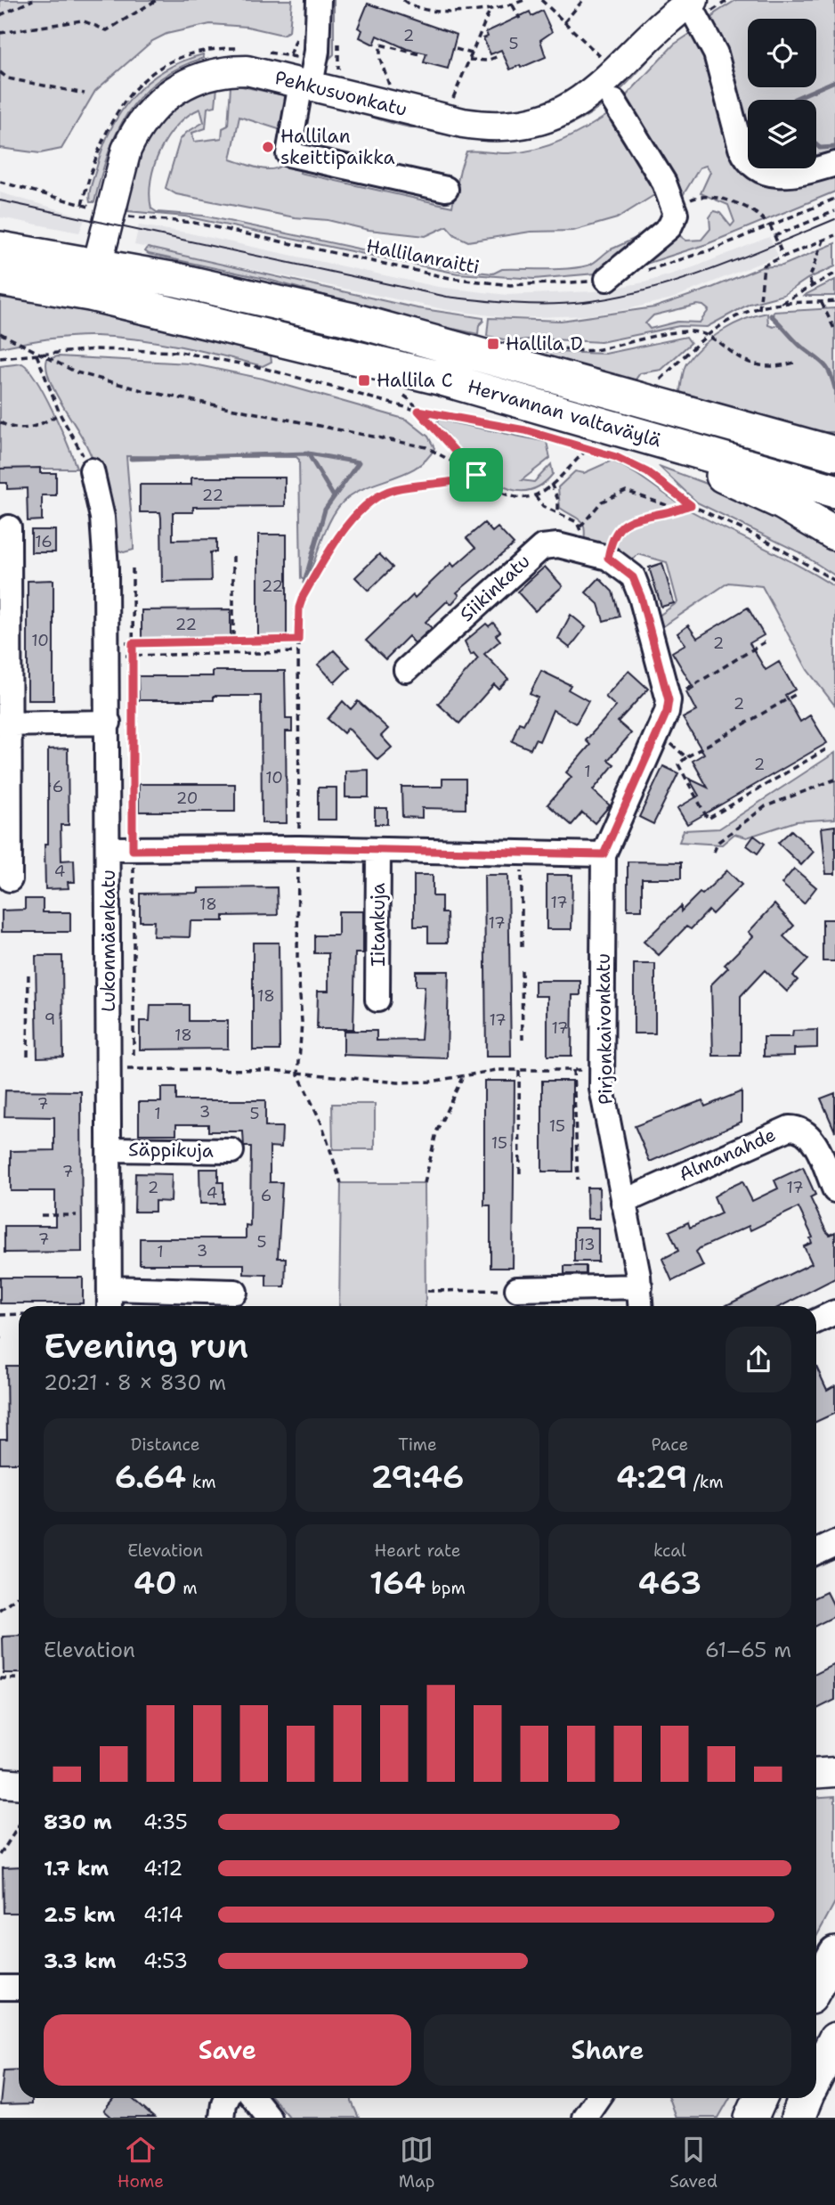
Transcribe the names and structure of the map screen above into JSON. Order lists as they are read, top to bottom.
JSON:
{
  "streets": {
    "highway": ["Hervannan valtaväylä"],
    "main road": ["Pehkusuonkatu"],
    "street": [
      "Siikinkatu",
      "Iitankuja",
      "Lukonmäenkatu",
      "Pirjonkaivonkatu",
      "Säppikuja",
      "Almanahde"
    ],
    "path": ["Hallilanraitti"]
  },
  "crossings": [
    ["Pehkusuonkatu", "Hallilanraitti"],
    ["Pehkusuonkatu", "Hervannan valtaväylä"],
    ["Lukonmäenkatu", "Säppikuja"],
    ["Pirjonkaivonkatu", "Almanahde"]
  ],
  "places": {
    "other": ["Hallilan skeittipaikka"],
    "transit": ["Hallila D", "Hallila C"]
  },
  "house_numbers": [
    "2",
    "5",
    "22",
    "16",
    "22",
    "22",
    "10",
    "2",
    "2",
    "2",
    "1",
    "10",
    "6",
    "20",
    "4",
    "17",
    "18",
    "17",
    "18",
    "9",
    "17",
    "17",
    "18",
    "7",
    "3",
    "1",
    "5",
    "15",
    "15",
    "7",
    "2",
    "17",
    "4",
    "6",
    "7",
    "5",
    "13",
    "3",
    "1"
  ],
  "page": {
    "heading": ["Evening run", "20:21 · 8 × 830 m"],
    "stats": [
      ["Distance", "6.64 km"],
      ["Time", "29:46"],
      ["Pace", "4:29 /km"],
      ["Elevation", "40 m"],
      ["Heart rate", "164 bpm"],
      ["kcal", "463"]
    ],
    "chart": ["Elevation", "61–65 m"],
    "list": [
      {
        "name": "830 m",
        "note": "4:35"
      },
      {
        "name": "1.7 km",
        "note": "4:12"
      },
      {
        "name": "2.5 km",
        "note": "4:14"
      },
      {
        "name": "3.3 km",
        "note": "4:53"
      }
    ],
    "buttons": ["Save", "Share"],
    "tabs": ["Home", "Map", "Saved"]
  }
}
